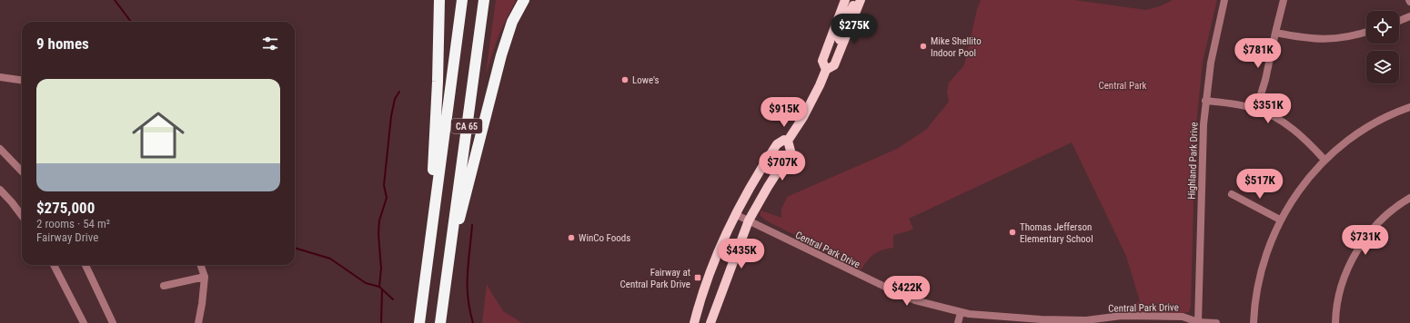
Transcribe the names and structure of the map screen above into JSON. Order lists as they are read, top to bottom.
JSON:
{
  "streets": {
    "highway": ["CA 65"],
    "street": ["Highland Park Drive", "Central Park Drive"]
  },
  "crossings": [
    ["Highland Park Drive", "Central Park Drive"]
  ],
  "parks": ["Central Park"],
  "places": {
    "other": [
      "Mike Shellito Indoor Pool",
      "Lowe's",
      "Thomas Jefferson Elementary School",
      "WinCo Foods"
    ],
    "transit": ["Fairway at Central Park Drive"]
  },
  "page": {
    "price": [
      "$275K",
      "$781K",
      "$351K",
      "$915K",
      "$707K",
      "$517K",
      "$731K",
      "$435K",
      "$422K"
    ],
    "heading": "9 homes",
    "list": [
      {
        "name": "$275,000",
        "note": "2 rooms · 54 m² · Fairway Drive"
      }
    ]
  }
}
